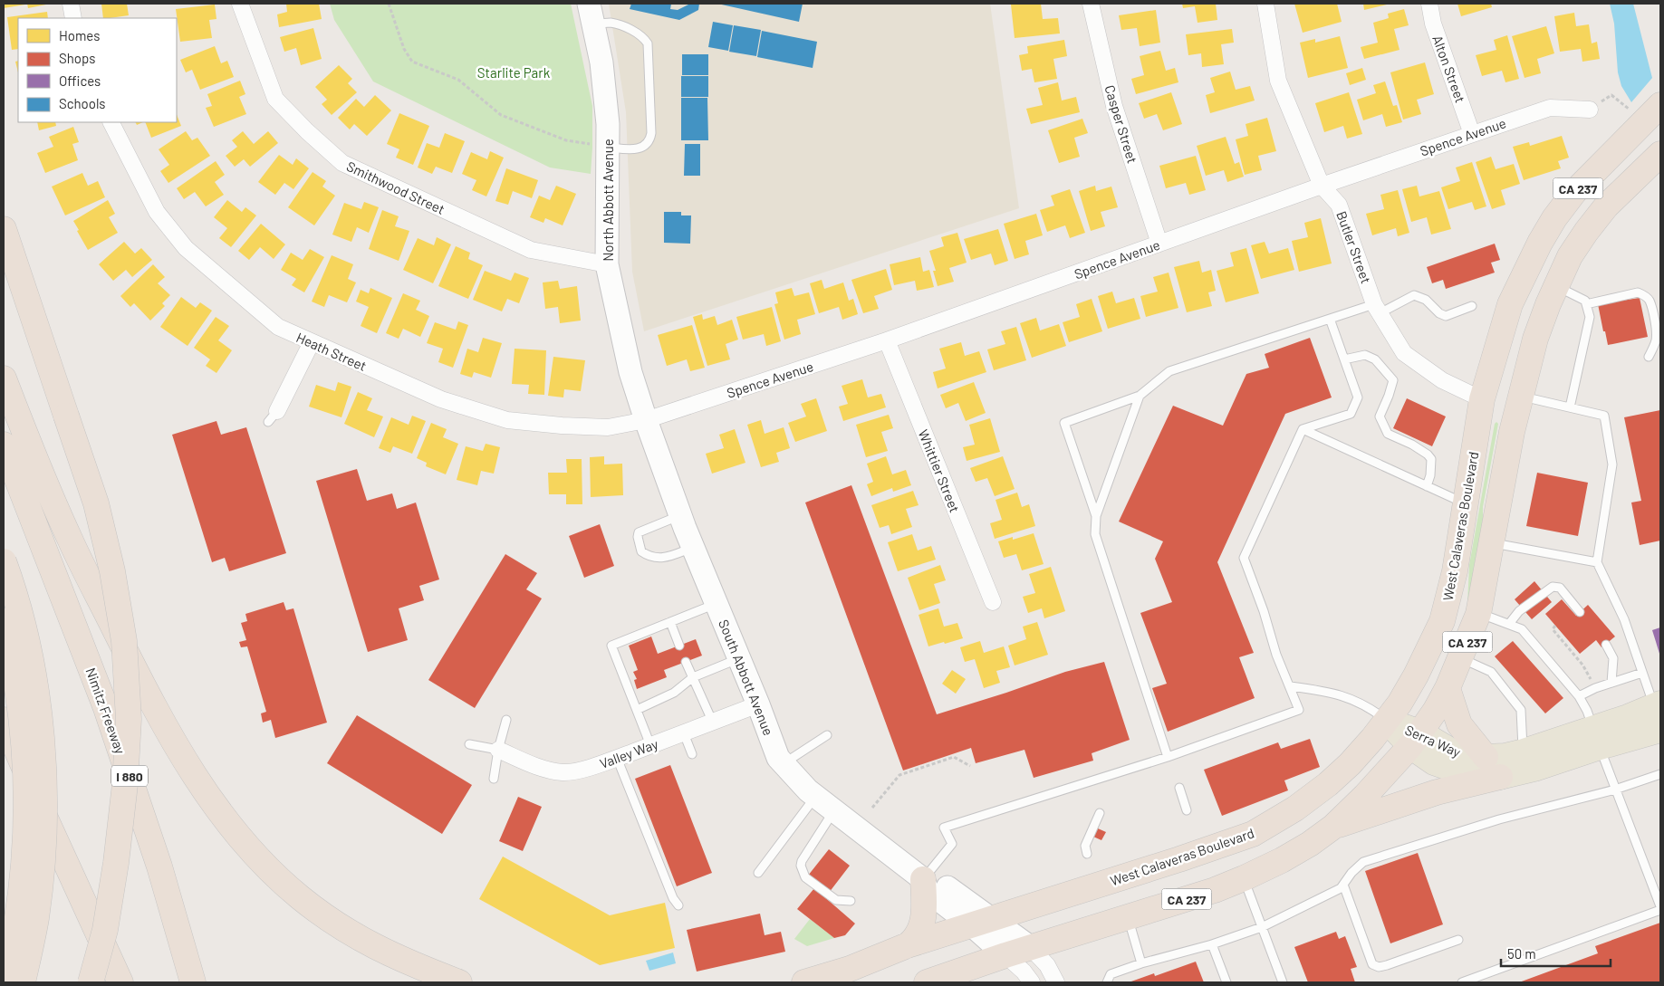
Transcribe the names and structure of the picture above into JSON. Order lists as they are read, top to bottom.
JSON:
{
  "streets": {
    "highway": [
      "CA 237",
      "West Calaveras Boulevard",
      "Nimitz Freeway",
      "I 880"
    ],
    "main road": ["Serra Way"],
    "street": [
      "Alton Street",
      "Casper Street",
      "Spence Avenue",
      "Smithwood Street",
      "North Abbott Avenue",
      "Butler Street",
      "Heath Street",
      "Whittier Street",
      "South Abbott Avenue",
      "Valley Way"
    ]
  },
  "crossings": [
    ["Alton Street", "Spence Avenue"],
    ["Casper Street", "Spence Avenue"],
    ["Spence Avenue", "North Abbott Avenue"],
    ["Spence Avenue", "Butler Street"],
    ["Spence Avenue", "Heath Street"],
    ["Spence Avenue", "Whittier Street"],
    ["Spence Avenue", "South Abbott Avenue"],
    ["Smithwood Street", "North Abbott Avenue"],
    ["CA 237", "South Abbott Avenue"],
    ["CA 237", "Serra Way"],
    ["North Abbott Avenue", "Heath Street"],
    ["North Abbott Avenue", "South Abbott Avenue"],
    ["Butler Street", "West Calaveras Boulevard"],
    ["Heath Street", "South Abbott Avenue"],
    ["West Calaveras Boulevard", "South Abbott Avenue"],
    ["West Calaveras Boulevard", "Serra Way"],
    ["South Abbott Avenue", "Valley Way"]
  ],
  "parks": ["Starlite Park"],
  "legend": [
    "Homes",
    "Shops",
    "Offices",
    "Schools"
  ],
  "scale_bar": "50 m"
}
